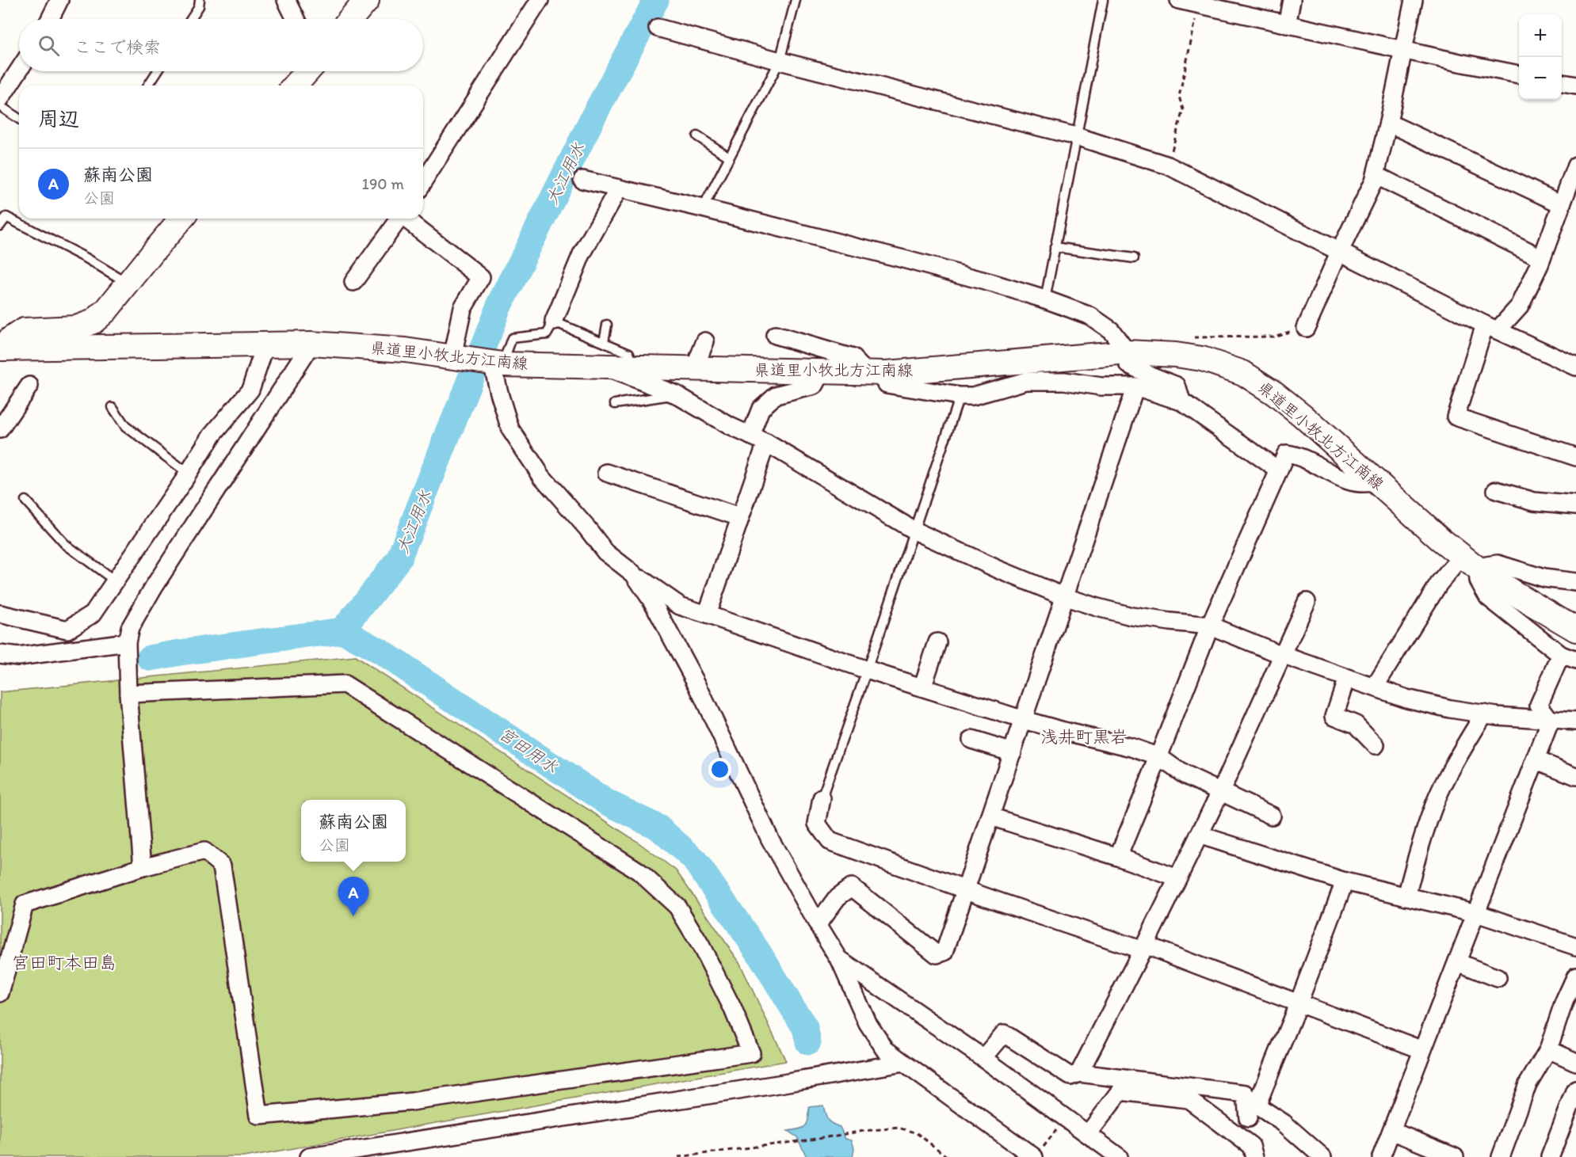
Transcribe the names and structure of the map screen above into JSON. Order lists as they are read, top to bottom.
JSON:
{
  "streets": {
    "main road": ["県道里小牧北方江南線"]
  },
  "districts": ["浅井町黒岩", "宮田町本田島"],
  "water": ["大江用水", "宮田用水"],
  "page": {
    "map_buttons": ["+", "−"],
    "search": "ここで検索",
    "heading": "周辺",
    "list": [
      {
        "mark": "A",
        "name": "蘇南公園",
        "note": "公園",
        "value": "190 m"
      }
    ],
    "popup": ["蘇南公園", "公園"],
    "pins": "A"
  }
}
